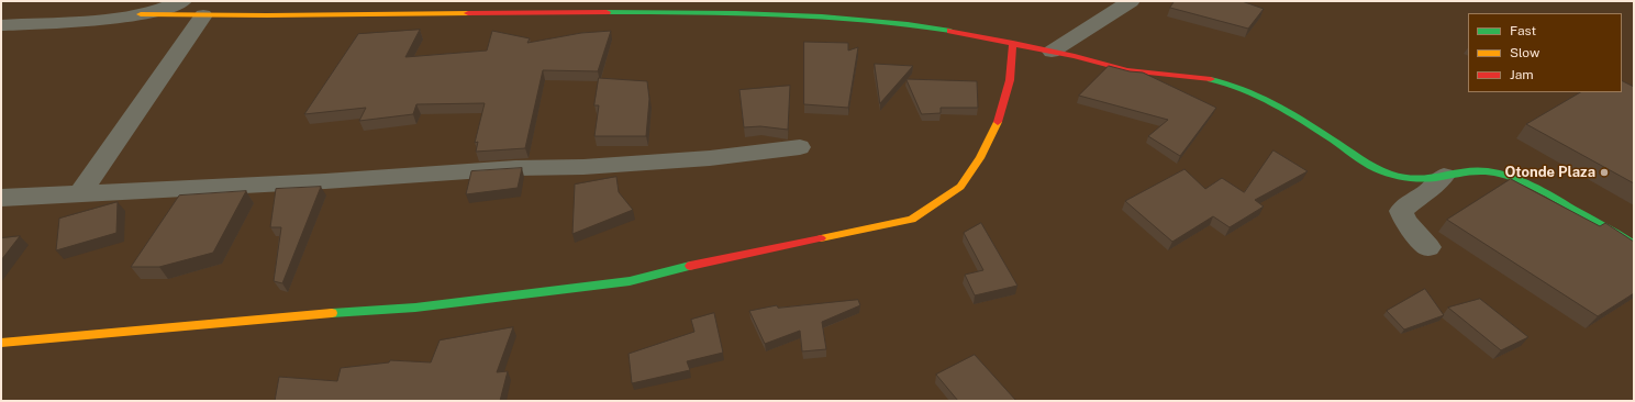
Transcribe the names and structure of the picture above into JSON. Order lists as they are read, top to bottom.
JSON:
{
  "places": ["Otonde Plaza"],
  "legend": ["Fast", "Slow", "Jam"]
}
